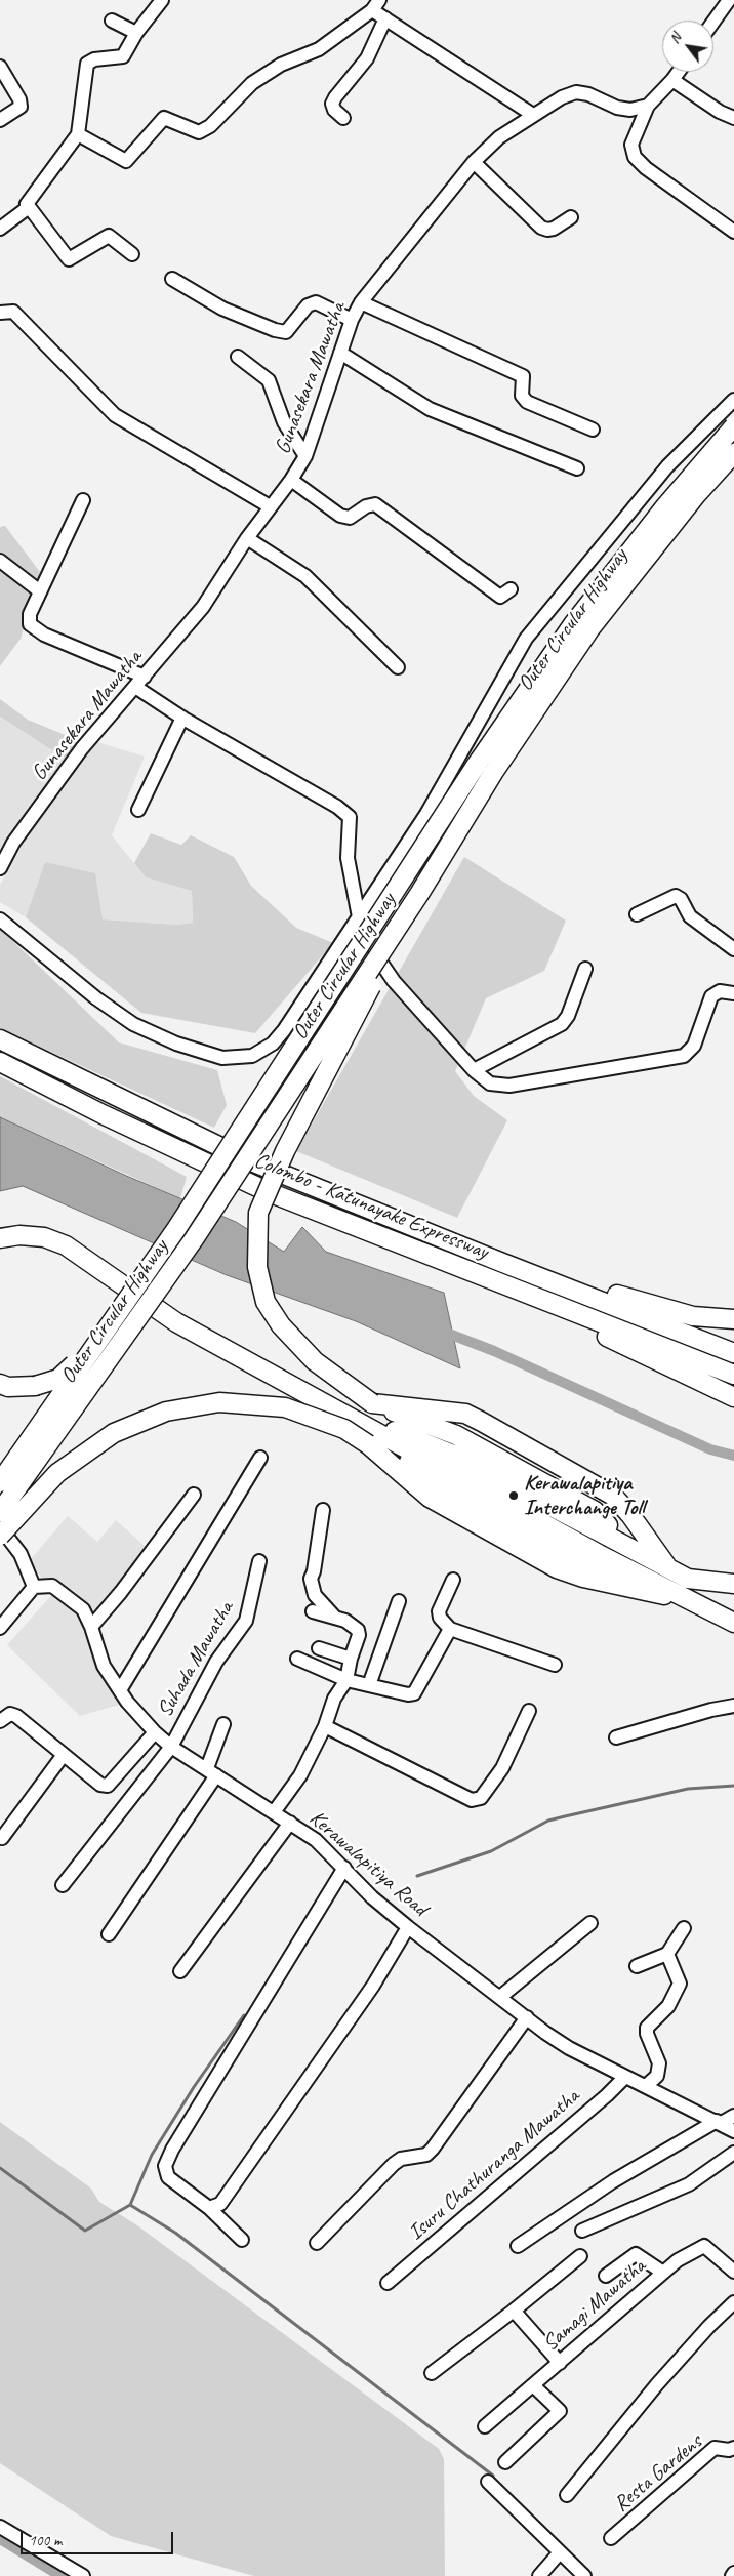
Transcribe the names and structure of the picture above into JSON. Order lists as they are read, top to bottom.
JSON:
{
  "streets": {
    "highway": ["Outer Circular Highway", "Colombo - Katunayake Expressway"],
    "street": [
      "Gunasekara Mawatha",
      "Suhada Mawatha",
      "Kerawalapitiya Road",
      "Isuru Chathuranga Mawatha",
      "Samagi Mawatha",
      "Resta Gardens"
    ]
  },
  "crossings": [
    ["Suhada Mawatha", "Kerawalapitiya Road"],
    ["Kerawalapitiya Road", "Isuru Chathuranga Mawatha"]
  ],
  "places": ["Kerawalapitiya Interchange Toll"],
  "scale_bar": "100 m",
  "north": "top left"
}
